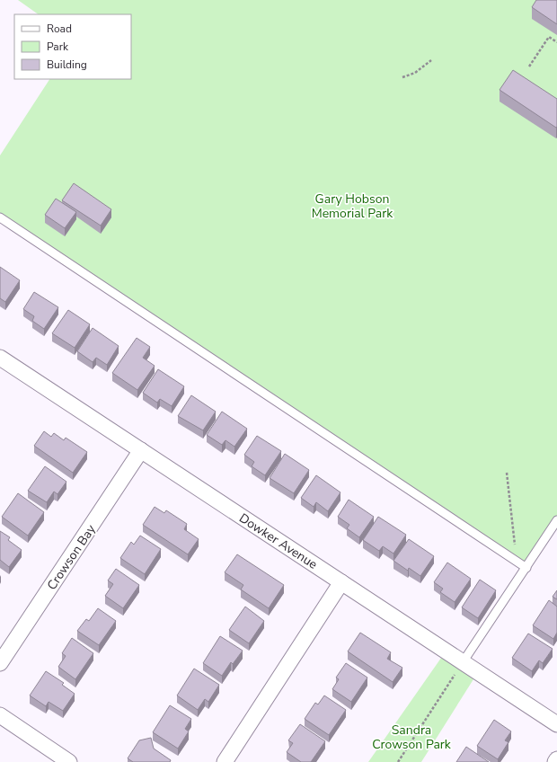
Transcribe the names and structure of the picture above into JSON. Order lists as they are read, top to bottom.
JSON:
{
  "streets": {
    "street": ["Dowker Avenue", "Crowson Bay"]
  },
  "crossings": [
    ["Dowker Avenue", "Crowson Bay"]
  ],
  "parks": ["Gary Hobson Memorial Park", "Sandra Crowson Park"],
  "legend": ["Road", "Park", "Building"]
}
